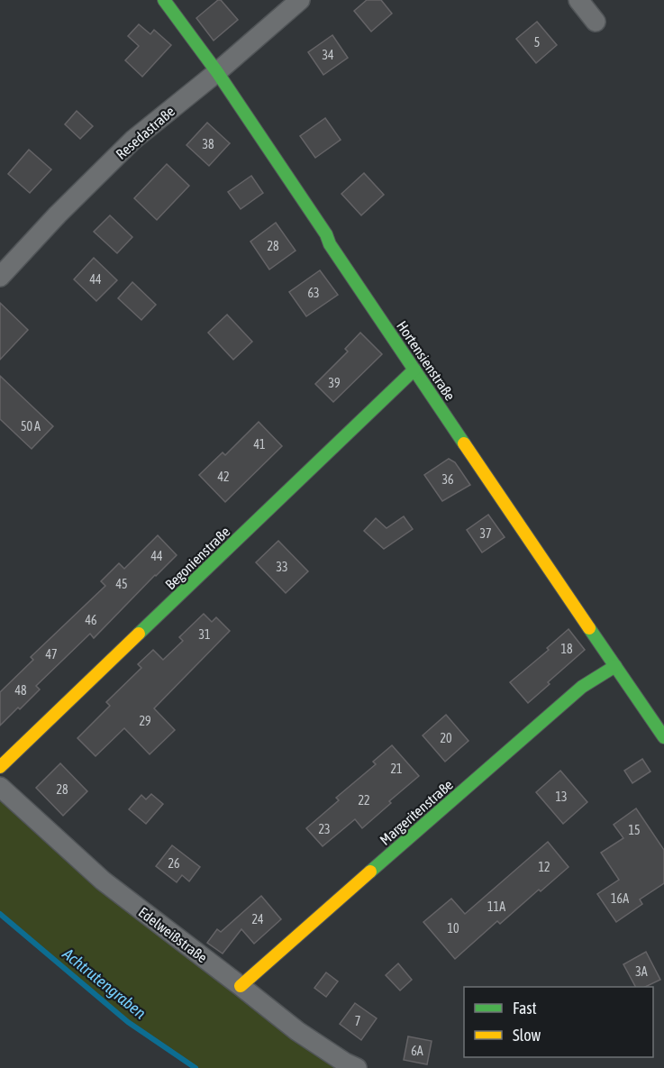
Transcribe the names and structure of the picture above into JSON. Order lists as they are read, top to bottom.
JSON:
{
  "streets": {
    "street": [
      "Resedastraße",
      "Hortensienstraße",
      "Begonienstraße",
      "Margeritenstraße",
      "Edelweißstraße"
    ]
  },
  "crossings": [
    ["Resedastraße", "Hortensienstraße"],
    ["Hortensienstraße", "Begonienstraße"],
    ["Hortensienstraße", "Margeritenstraße"],
    ["Margeritenstraße", "Edelweißstraße"]
  ],
  "water": ["Achtrutengraben"],
  "house_numbers": [
    "5",
    "34",
    "38",
    "28",
    "44",
    "63",
    "39",
    "50 A",
    "41",
    "42",
    "36",
    "37",
    "44",
    "33",
    "45",
    "46",
    "31",
    "18",
    "47",
    "48",
    "29",
    "20",
    "21",
    "28",
    "13",
    "22",
    "23",
    "15",
    "26",
    "12",
    "16A",
    "11A",
    "24",
    "10",
    "3A",
    "7",
    "6A"
  ],
  "legend": ["Fast", "Slow"]
}
